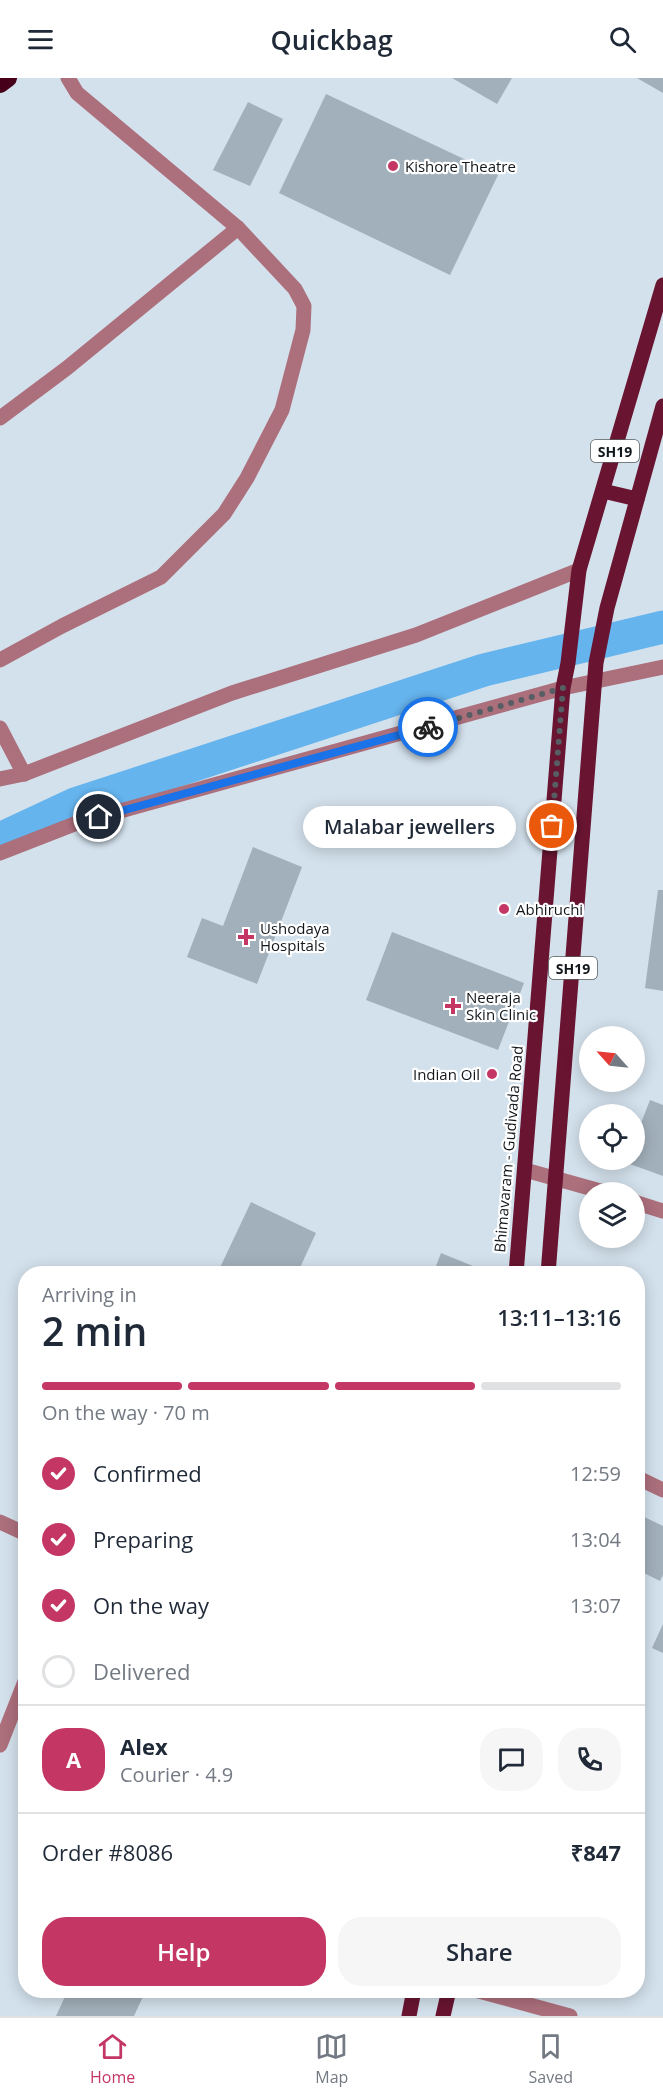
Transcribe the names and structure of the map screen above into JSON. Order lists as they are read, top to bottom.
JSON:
{
  "streets": {
    "main road": ["SH19", "Bhimavaram - Gudivada Road"]
  },
  "places": {
    "other": [
      "Kishore Theatre",
      "Malabar jewellers",
      "Abhiruchi",
      "Indian Oil"
    ],
    "health": ["Ushodaya Hospitals", "Neeraja Skin Clinic"]
  },
  "north": "top left",
  "page": {
    "header": "Quickbag",
    "bubble": "Malabar jewellers",
    "heading": ["2 min", "Arriving in", "13:11–13:16"],
    "panel": [
      "Alex",
      "Courier · 4.9",
      "Order #8086",
      "₹847"
    ],
    "bar": "On the way · 70 m",
    "list": [
      ["Confirmed", "12:59"],
      ["Preparing", "13:04"],
      ["On the way", "13:07"],
      "Delivered"
    ],
    "round": "A",
    "buttons": ["Help", "Share"],
    "tabs": ["Home", "Map", "Saved"]
  }
}
